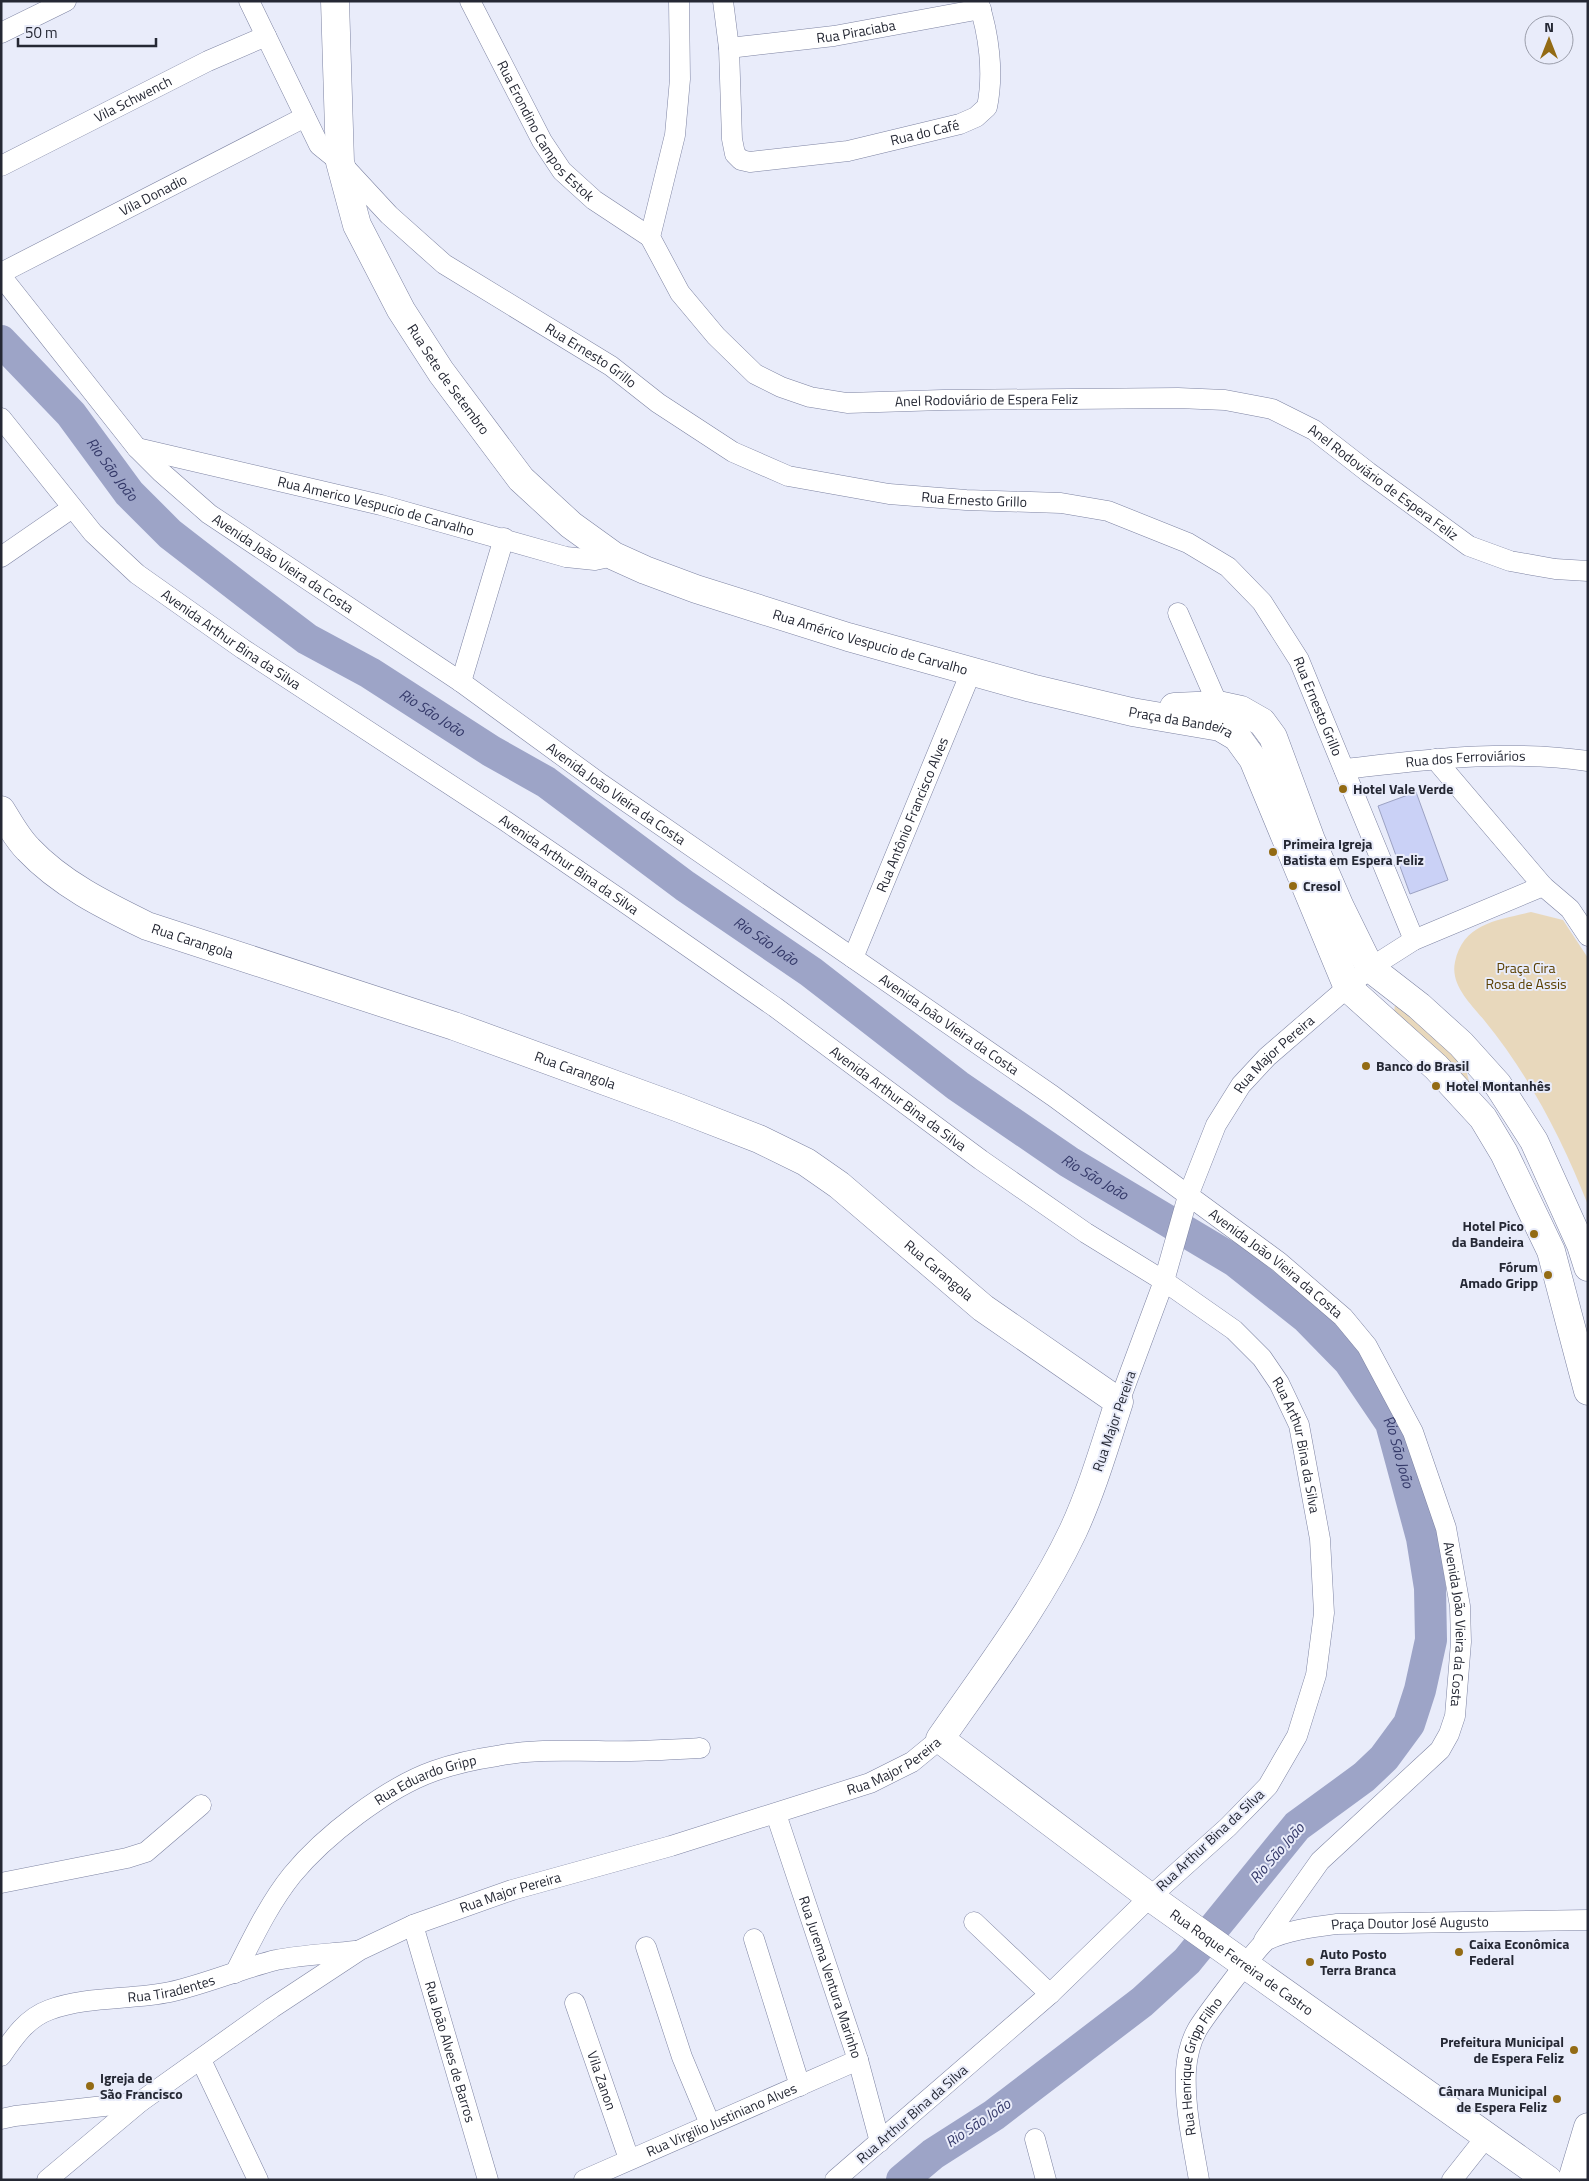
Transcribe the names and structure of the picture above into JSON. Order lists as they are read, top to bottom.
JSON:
{
  "streets": {
    "main road": [
      "Rua Sete de Setembro",
      "Rua Américo Vespucio de Carvalho",
      "Praça da Bandeira",
      "Rua Carangola",
      "Rua Major Pereira",
      "Rua Roque Ferreira de Castro"
    ],
    "street": [
      "Rua Piraciaba",
      "Vila Schwench",
      "Rua Erondino Campos Estok",
      "Rua do Café",
      "Vila Donadio",
      "Rua Ernesto Grillo",
      "Anel Rodoviário de Espera Feliz",
      "Rua Americo Vespucio de Carvalho",
      "Avenida João Vieira da Costa",
      "Avenida Arthur Bina da Silva",
      "Rua dos Ferroviários",
      "Rua Antônio Francisco Alves",
      "Rua Arthur Bina da Silva",
      "Rua Eduardo Gripp",
      "Praça Doutor José Augusto",
      "Rua Jurema Ventura Marinho",
      "Rua Tiradentes",
      "Rua João Alves de Barros",
      "Rua Henrique Gripp Filho",
      "Vila Zanon",
      "Rua Virgilio Justiniano Alves"
    ]
  },
  "crossings": [
    ["Rua Piraciaba", "Rua do Café"],
    ["Vila Schwench", "Rua Ernesto Grillo"],
    ["Rua Erondino Campos Estok", "Anel Rodoviário de Espera Feliz"],
    ["Vila Donadio", "Rua Ernesto Grillo"],
    ["Rua Ernesto Grillo", "Rua Sete de Setembro"],
    ["Rua Ernesto Grillo", "Rua dos Ferroviários"],
    ["Rua Sete de Setembro", "Rua Americo Vespucio de Carvalho"],
    ["Rua Sete de Setembro", "Rua Américo Vespucio de Carvalho"],
    ["Rua Americo Vespucio de Carvalho", "Avenida João Vieira da Costa"],
    ["Rua Americo Vespucio de Carvalho", "Rua Américo Vespucio de Carvalho"],
    ["Avenida João Vieira da Costa", "Rua Antônio Francisco Alves"],
    ["Avenida João Vieira da Costa", "Rua Major Pereira"],
    ["Avenida João Vieira da Costa", "Praça Doutor José Augusto"],
    ["Avenida Arthur Bina da Silva", "Rua Major Pereira"],
    ["Avenida Arthur Bina da Silva", "Rua Arthur Bina da Silva"],
    ["Rua Américo Vespucio de Carvalho", "Praça da Bandeira"],
    ["Rua Américo Vespucio de Carvalho", "Rua Antônio Francisco Alves"],
    ["Praça da Bandeira", "Rua Major Pereira"],
    ["Rua Carangola", "Rua Major Pereira"],
    ["Rua Major Pereira", "Rua Arthur Bina da Silva"],
    ["Rua Major Pereira", "Rua Roque Ferreira de Castro"],
    ["Rua Major Pereira", "Rua Jurema Ventura Marinho"],
    ["Rua Major Pereira", "Rua Tiradentes"],
    ["Rua Major Pereira", "Rua João Alves de Barros"],
    ["Rua Arthur Bina da Silva", "Rua Roque Ferreira de Castro"],
    ["Rua Arthur Bina da Silva", "Rua Jurema Ventura Marinho"],
    ["Rua Eduardo Gripp", "Rua Tiradentes"],
    ["Rua Roque Ferreira de Castro", "Rua Henrique Gripp Filho"],
    ["Rua Jurema Ventura Marinho", "Rua Virgilio Justiniano Alves"],
    ["Vila Zanon", "Rua Virgilio Justiniano Alves"]
  ],
  "water": ["Rio São João"],
  "parks": ["Praça Cira Rosa de Assis"],
  "places": [
    "Hotel Vale Verde",
    "Primeira Igreja Batista em Espera Feliz",
    "Cresol",
    "Banco do Brasil",
    "Hotel Montanhês",
    "Hotel Pico da Bandeira",
    "Fórum Amado Gripp",
    "Caixa Econômica Federal",
    "Auto Posto Terra Branca",
    "Prefeitura Municipal de Espera Feliz",
    "Igreja de São Francisco",
    "Câmara Municipal de Espera Feliz"
  ],
  "scale_bar": "50 m",
  "north": "top"
}
